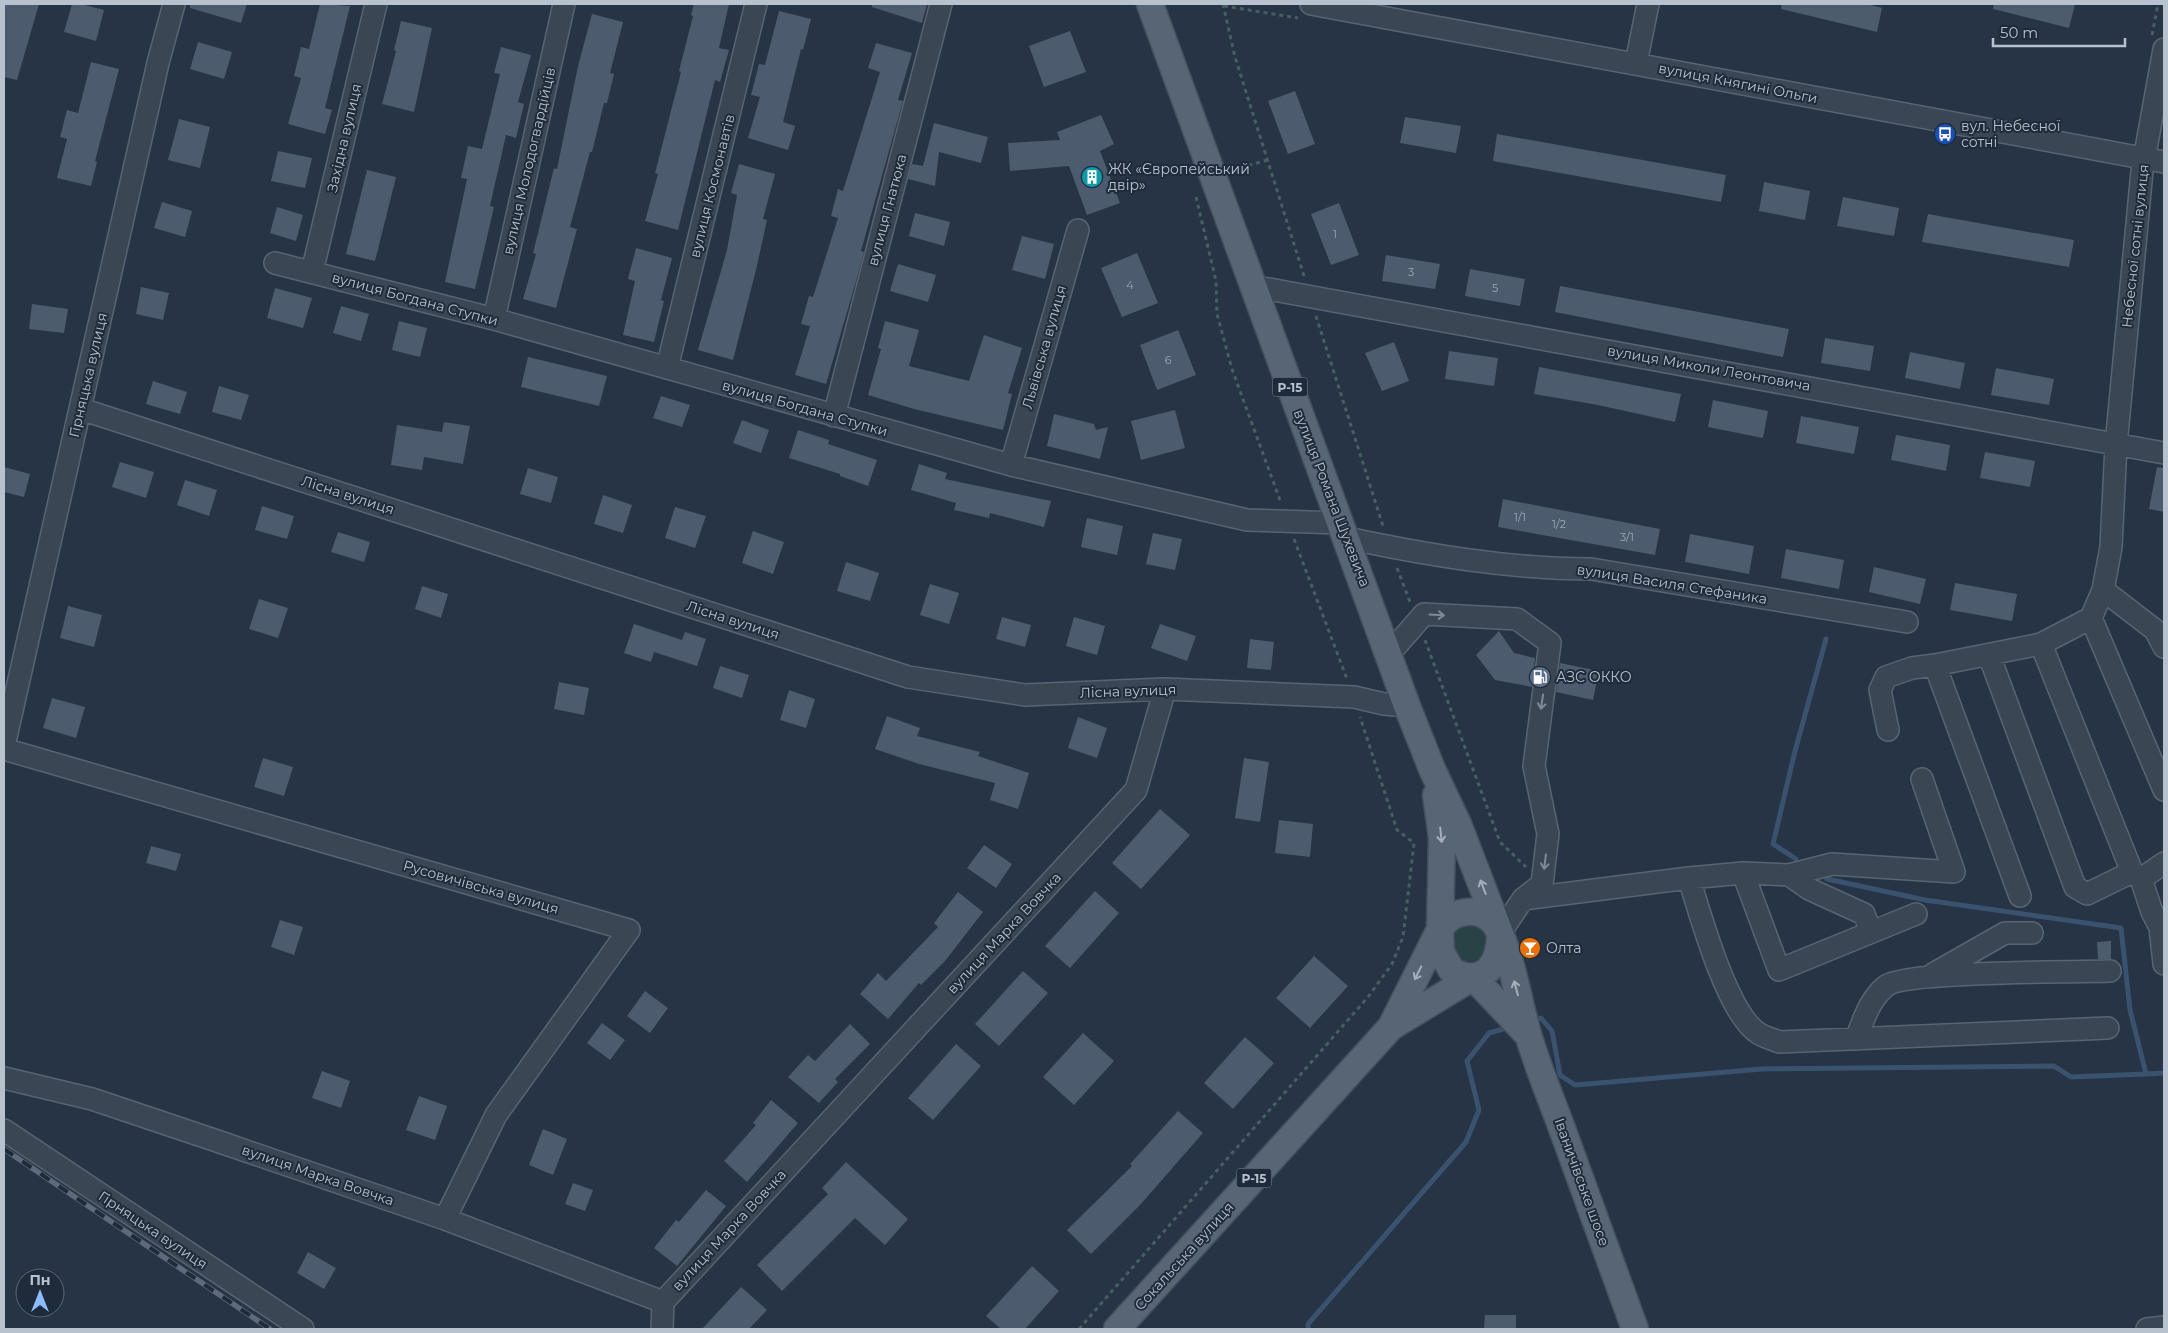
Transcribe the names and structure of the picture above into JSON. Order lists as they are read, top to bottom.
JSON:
{
  "streets": {
    "main road": [
      "Р-15",
      "вулиця Романа Шухевича",
      "Іваничівське шосе",
      "Сокальська вулиця"
    ],
    "street": [
      "вулиця Княгині Ольги",
      "Західна вулиця",
      "вулиця Молодогвардійців",
      "вулиця Космонавтів",
      "вулиця Гнатюка",
      "Небесної сотні вулиця",
      "вулиця Богдана Ступки",
      "Львівська вулиця",
      "вулиця Миколи Леонтовича",
      "Гірняцька вулиця",
      "Лісна вулиця",
      "вулиця Василя Стефаника",
      "Русовичівська вулиця",
      "вулиця Марка Вовчка"
    ]
  },
  "crossings": [
    ["вулиця Княгині Ольги", "Небесної сотні вулиця"],
    ["Західна вулиця", "вулиця Богдана Ступки"],
    ["вулиця Молодогвардійців", "вулиця Богдана Ступки"],
    ["вулиця Космонавтів", "вулиця Богдана Ступки"],
    ["вулиця Гнатюка", "вулиця Богдана Ступки"],
    ["Небесної сотні вулиця", "вулиця Миколи Леонтовича"],
    ["вулиця Богдана Ступки", "Львівська вулиця"],
    ["вулиця Богдана Ступки", "вулиця Романа Шухевича"],
    ["вулиця Богдана Ступки", "вулиця Василя Стефаника"],
    ["вулиця Миколи Леонтовича", "вулиця Романа Шухевича"],
    ["Гірняцька вулиця", "Лісна вулиця"],
    ["Гірняцька вулиця", "Русовичівська вулиця"],
    ["Р-15", "вулиця Романа Шухевича"],
    ["Р-15", "Іваничівське шосе"],
    ["Р-15", "Сокальська вулиця"],
    ["Лісна вулиця", "вулиця Романа Шухевича"],
    ["Лісна вулиця", "вулиця Марка Вовчка"],
    ["вулиця Романа Шухевича", "вулиця Василя Стефаника"],
    ["вулиця Романа Шухевича", "Іваничівське шосе"],
    ["Русовичівська вулиця", "вулиця Марка Вовчка"]
  ],
  "places": {
    "bus stop": ["вул. Небесної сотні"],
    "building": ["ЖК «Європейський двір»"],
    "fuel station": ["АЗС ОККО"],
    "bar": ["Олта"]
  },
  "house_numbers": [
    "1",
    "3",
    "4",
    "5",
    "6",
    "1/1",
    "1/2",
    "3/1"
  ],
  "scale_bar": "50 m",
  "north": "top"
}
